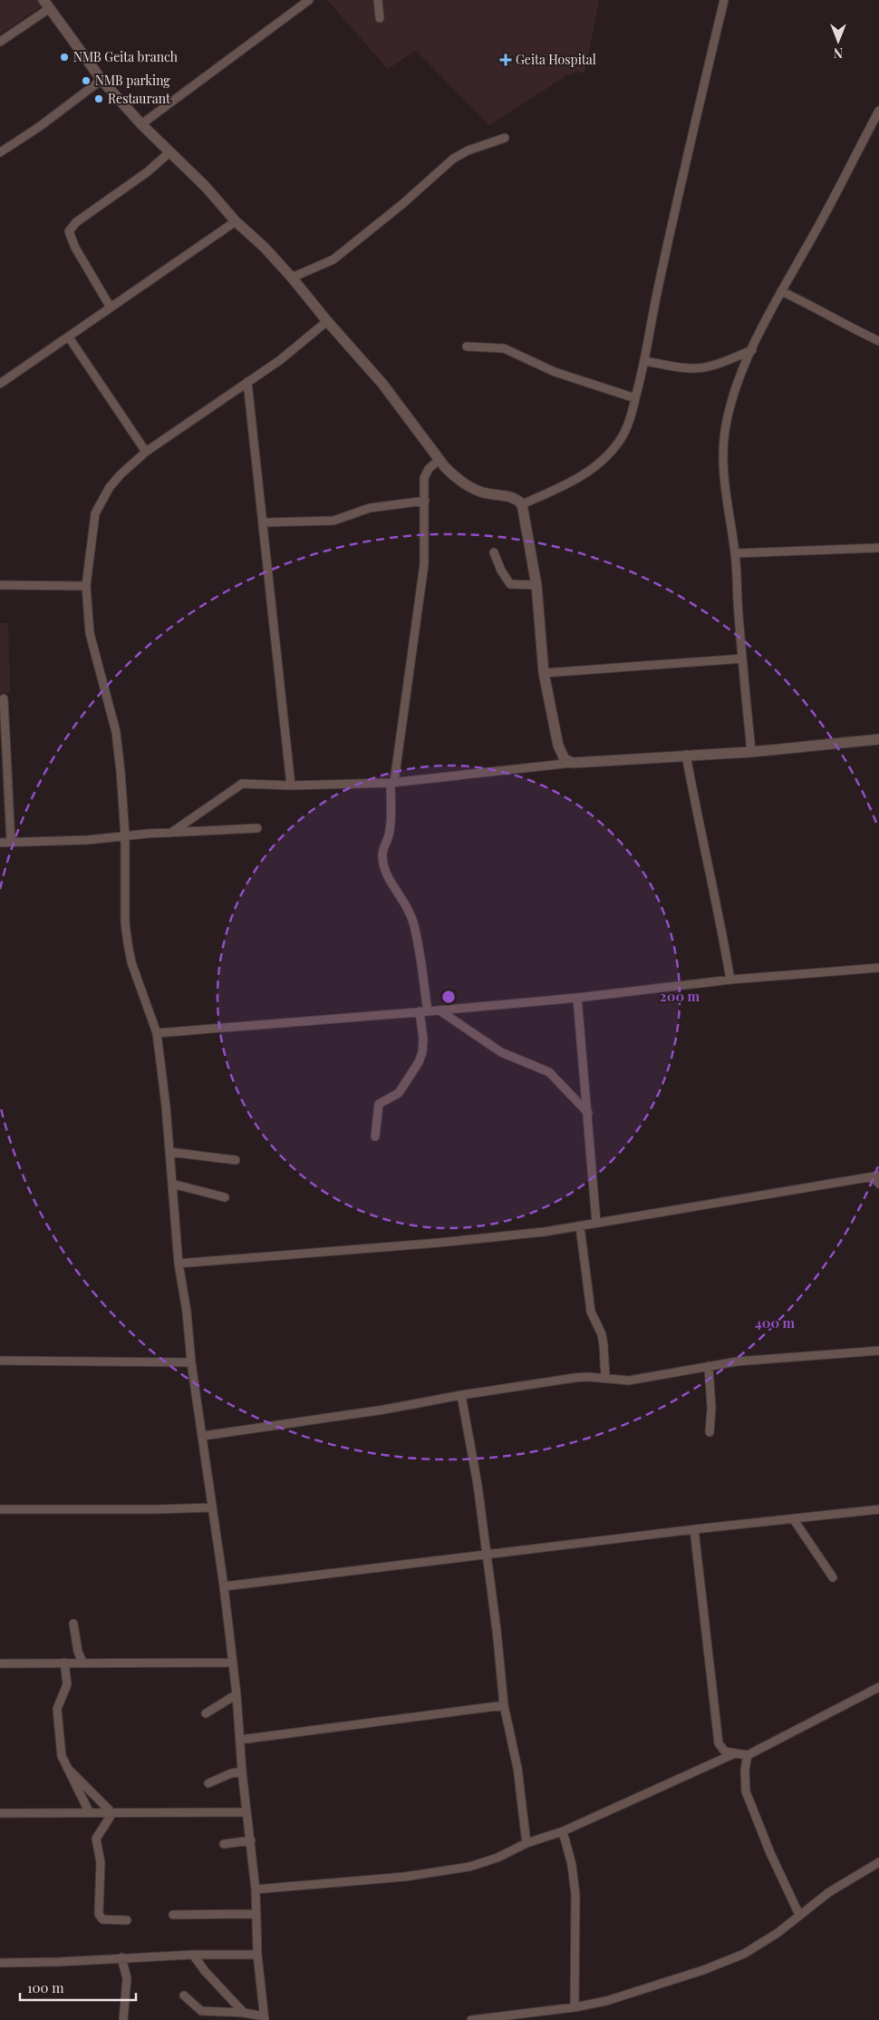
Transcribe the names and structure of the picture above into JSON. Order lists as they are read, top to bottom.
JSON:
{
  "places": {
    "other": ["NMB Geita branch", "NMB parking", "Restaurant"],
    "health": ["Geita Hospital"]
  },
  "scale_bar": "100 m",
  "north": "bottom",
  "rings": ["200 m", "400 m"]
}
